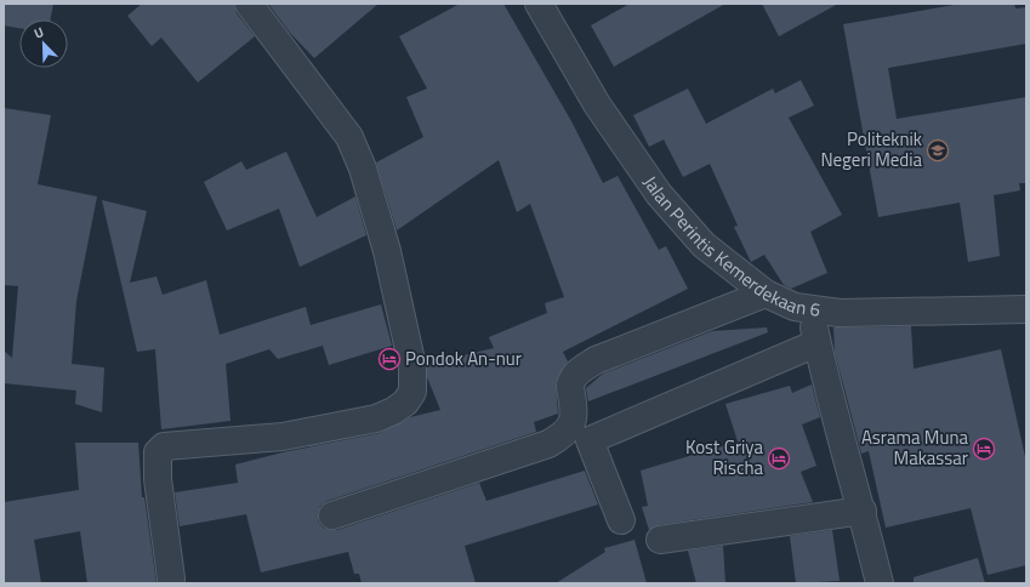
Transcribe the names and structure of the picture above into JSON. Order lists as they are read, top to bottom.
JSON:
{
  "streets": {
    "street": ["Jalan Perintis Kemerdekaan 6"]
  },
  "places": {
    "school or university": ["Politeknik Negeri Media"],
    "hotel": ["Pondok An-nur", "Asrama Muna Makassar", "Kost Griya Rischa"]
  },
  "north": "top left"
}
